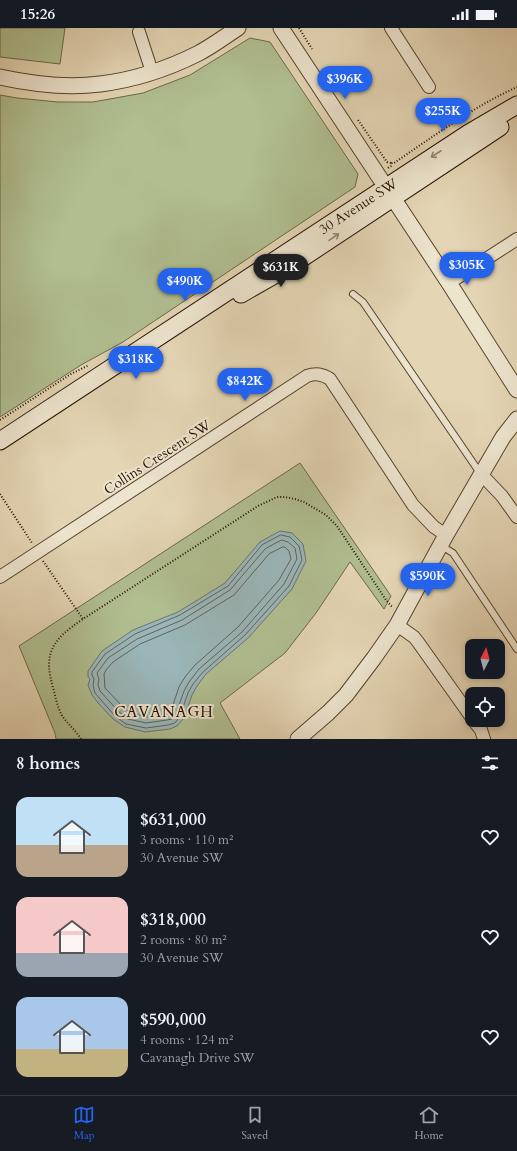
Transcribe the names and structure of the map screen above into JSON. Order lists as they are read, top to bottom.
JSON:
{
  "streets": {
    "main road": ["30 Avenue SW"],
    "street": ["Collins Crescent SW"]
  },
  "districts": ["CAVANAGH"],
  "north": "top",
  "page": {
    "status": "15:26",
    "price": [
      "$396K",
      "$255K",
      "$305K",
      "$631K",
      "$490K",
      "$318K",
      "$842K",
      "$590K"
    ],
    "heading": "8 homes",
    "list": [
      {
        "name": "$631,000",
        "note": "3 rooms · 110 m² · 30 Avenue SW"
      },
      {
        "name": "$318,000",
        "note": "2 rooms · 80 m² · 30 Avenue SW"
      },
      {
        "name": "$590,000",
        "note": "4 rooms · 124 m² · Cavanagh Drive SW"
      }
    ],
    "tabs": ["Map", "Saved", "Home"]
  }
}
